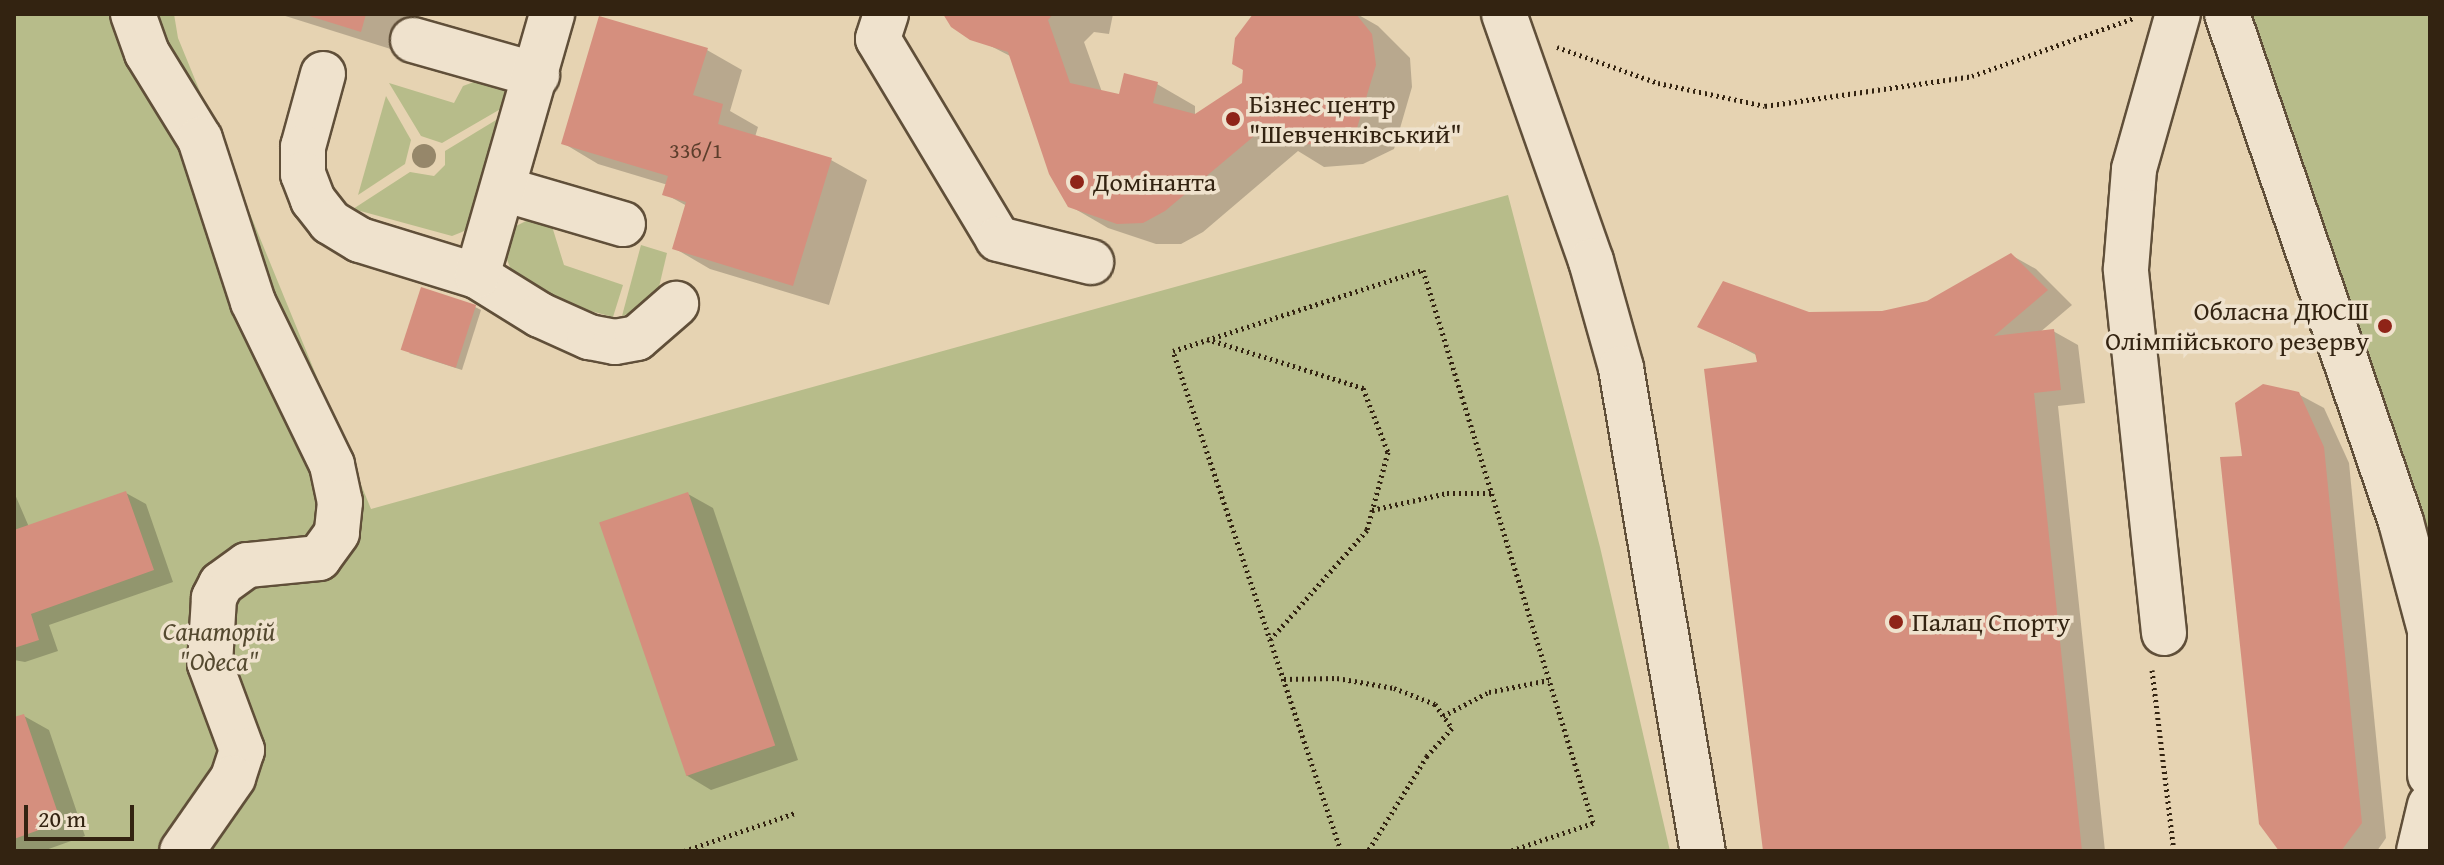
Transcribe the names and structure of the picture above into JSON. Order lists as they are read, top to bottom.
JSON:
{
  "parks": ["Санаторій \"Одеса\""],
  "places": [
    "Бізнес центр \"Шевченківський\"",
    "Домінанта",
    "Обласна ДЮСШ Олімпійського резерву",
    "Палац Спорту"
  ],
  "house_numbers": ["33б/1"],
  "scale_bar": "20 m"
}
